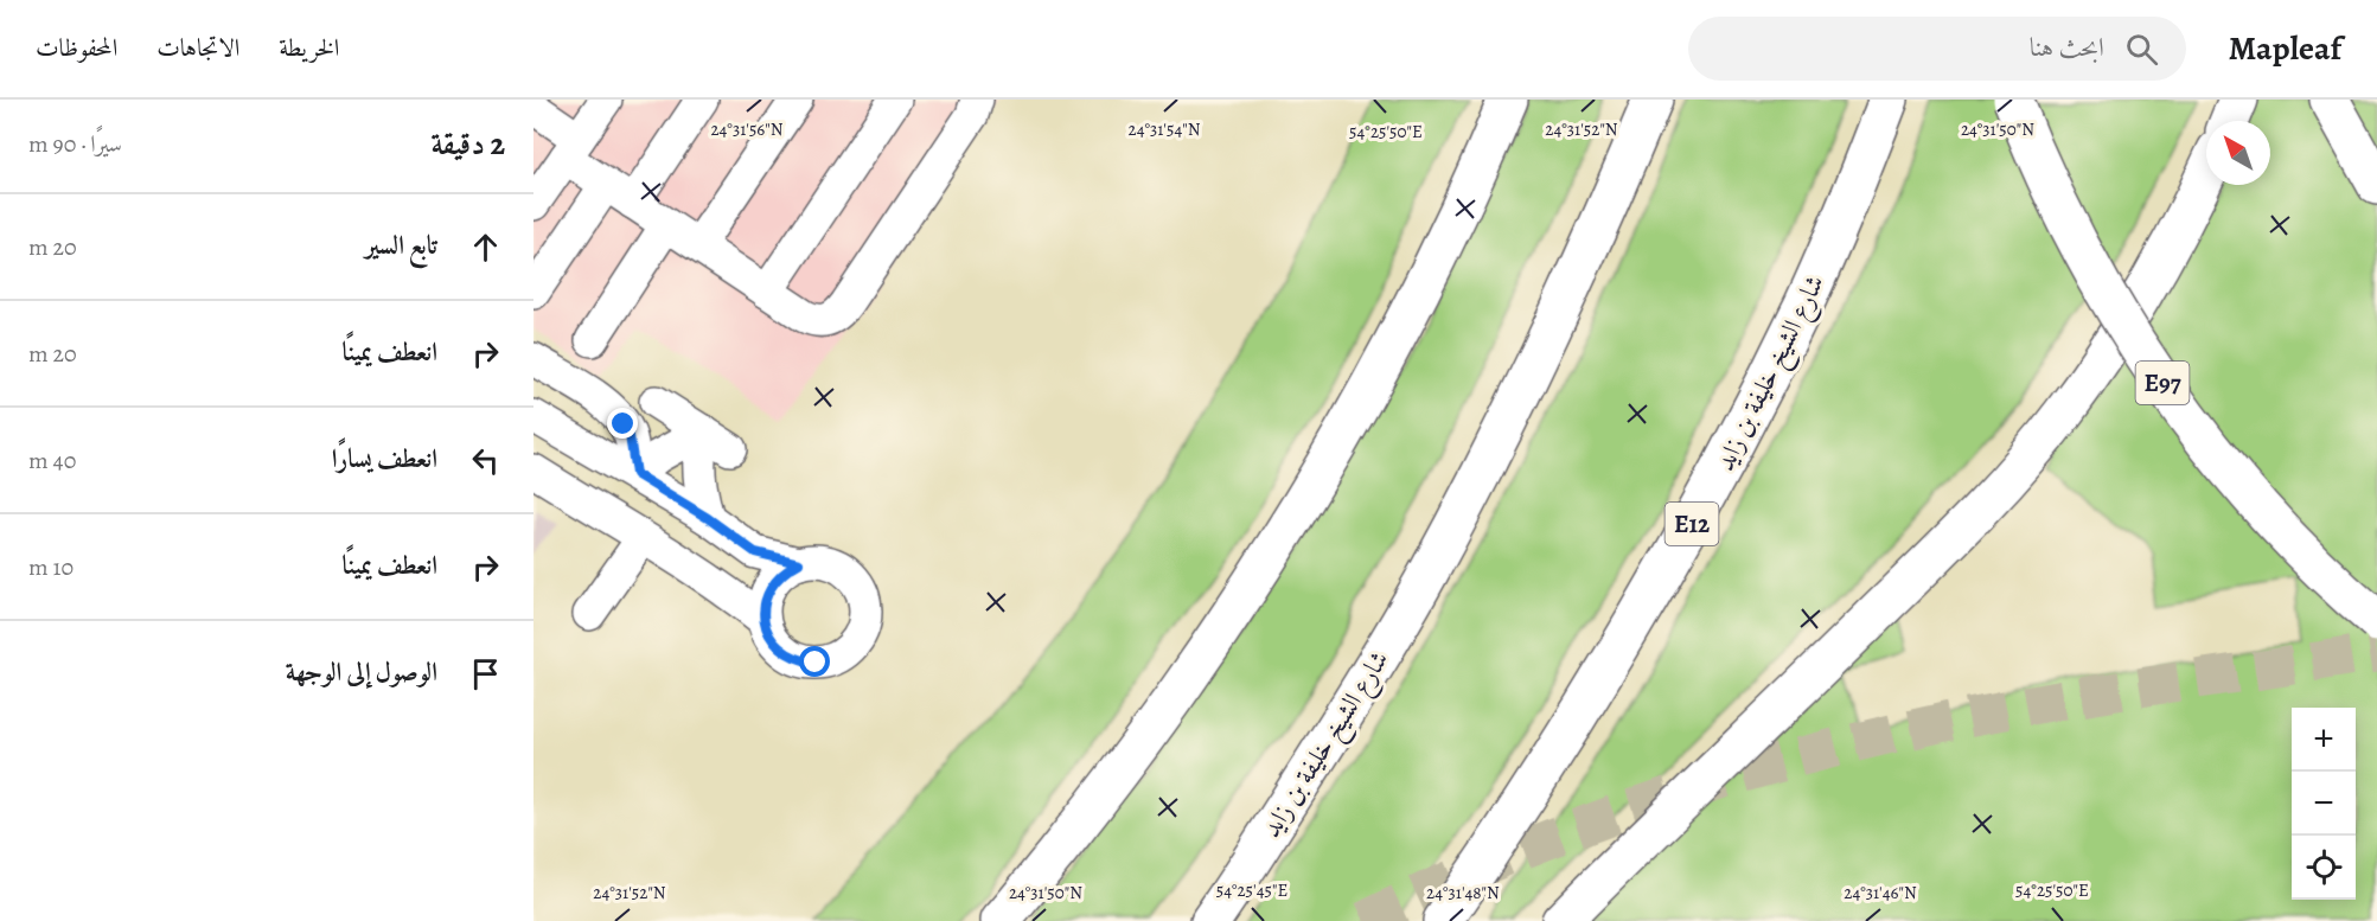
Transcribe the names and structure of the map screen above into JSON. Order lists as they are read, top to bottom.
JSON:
{
  "streets": {
    "highway": ["شارع الشيخ خليفة بن زايد", "E97", "E12"]
  },
  "north": "top left",
  "page": {
    "header": "Mapleaf",
    "search": "ابحث هنا",
    "nav": ["الخريطة", "الاتجاهات", "المحفوظات"],
    "heading": ["2 دقيقة", "سيرًا · 90 m"],
    "list": [
      ["تابع السير", "20 m"],
      ["انعطف يمينًا", "20 m"],
      ["انعطف يسارًا", "40 m"],
      ["انعطف يمينًا", "10 m"],
      "الوصول إلى الوجهة"
    ],
    "map_buttons": ["+", "−"]
  },
  "coordinates": [
    "24°31'56\"N",
    "24°31'54\"N",
    "24°31'52\"N",
    "24°31'50\"N",
    "54°25'50\"E",
    "54°25'45\"E",
    "24°31'48\"N",
    "24°31'46\"N"
  ]
}
